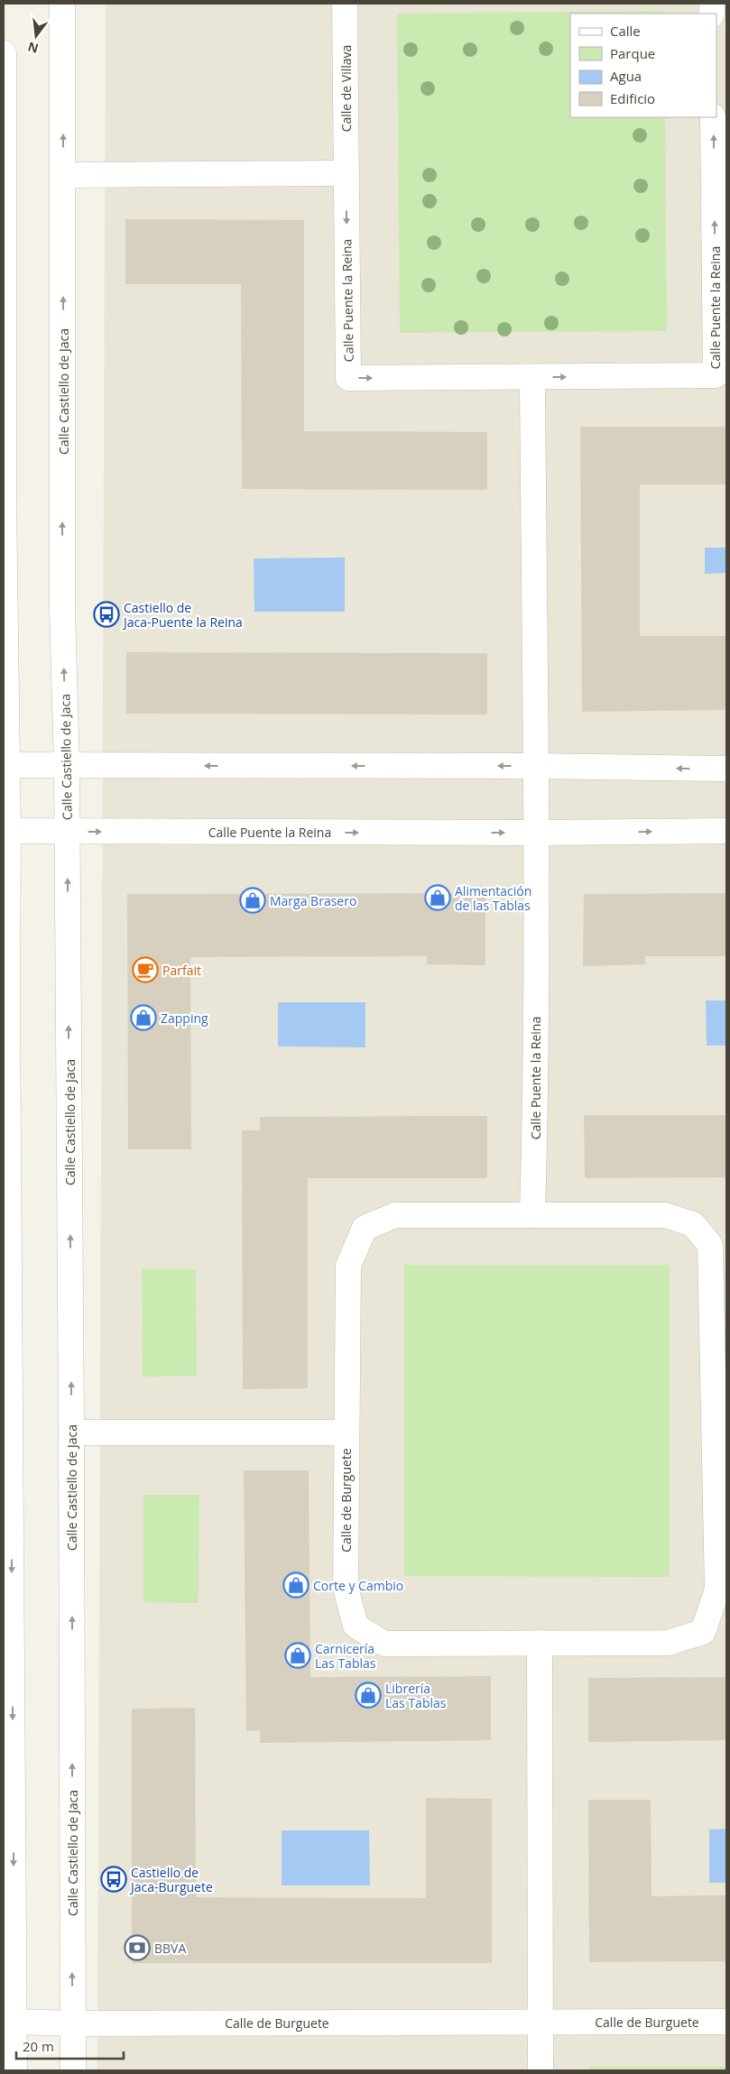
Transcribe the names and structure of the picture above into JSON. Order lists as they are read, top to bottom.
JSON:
{
  "streets": {
    "street": [
      "Calle de Villava",
      "Calle Puente la Reina",
      "Calle Castiello de Jaca",
      "Calle de Burguete"
    ]
  },
  "crossings": [
    ["Calle de Villava", "Calle Puente la Reina"],
    ["Calle Puente la Reina", "Calle Castiello de Jaca"],
    ["Calle Castiello de Jaca", "Calle de Burguete"]
  ],
  "places": {
    "bus stop": ["Castiello de Jaca-Puente la Reina", "Castiello de Jaca-Burguete"],
    "shop": [
      "Alimentación de las Tablas",
      "Marga Brasero",
      "Zapping",
      "Corte y Cambio",
      "Carnicería Las Tablas",
      "Librería Las Tablas"
    ],
    "cafe": ["Parfait"],
    "bank": ["BBVA"]
  },
  "legend": [
    "Calle",
    "Parque",
    "Agua",
    "Edificio"
  ],
  "scale_bar": "20 m",
  "north": "bottom"
}
